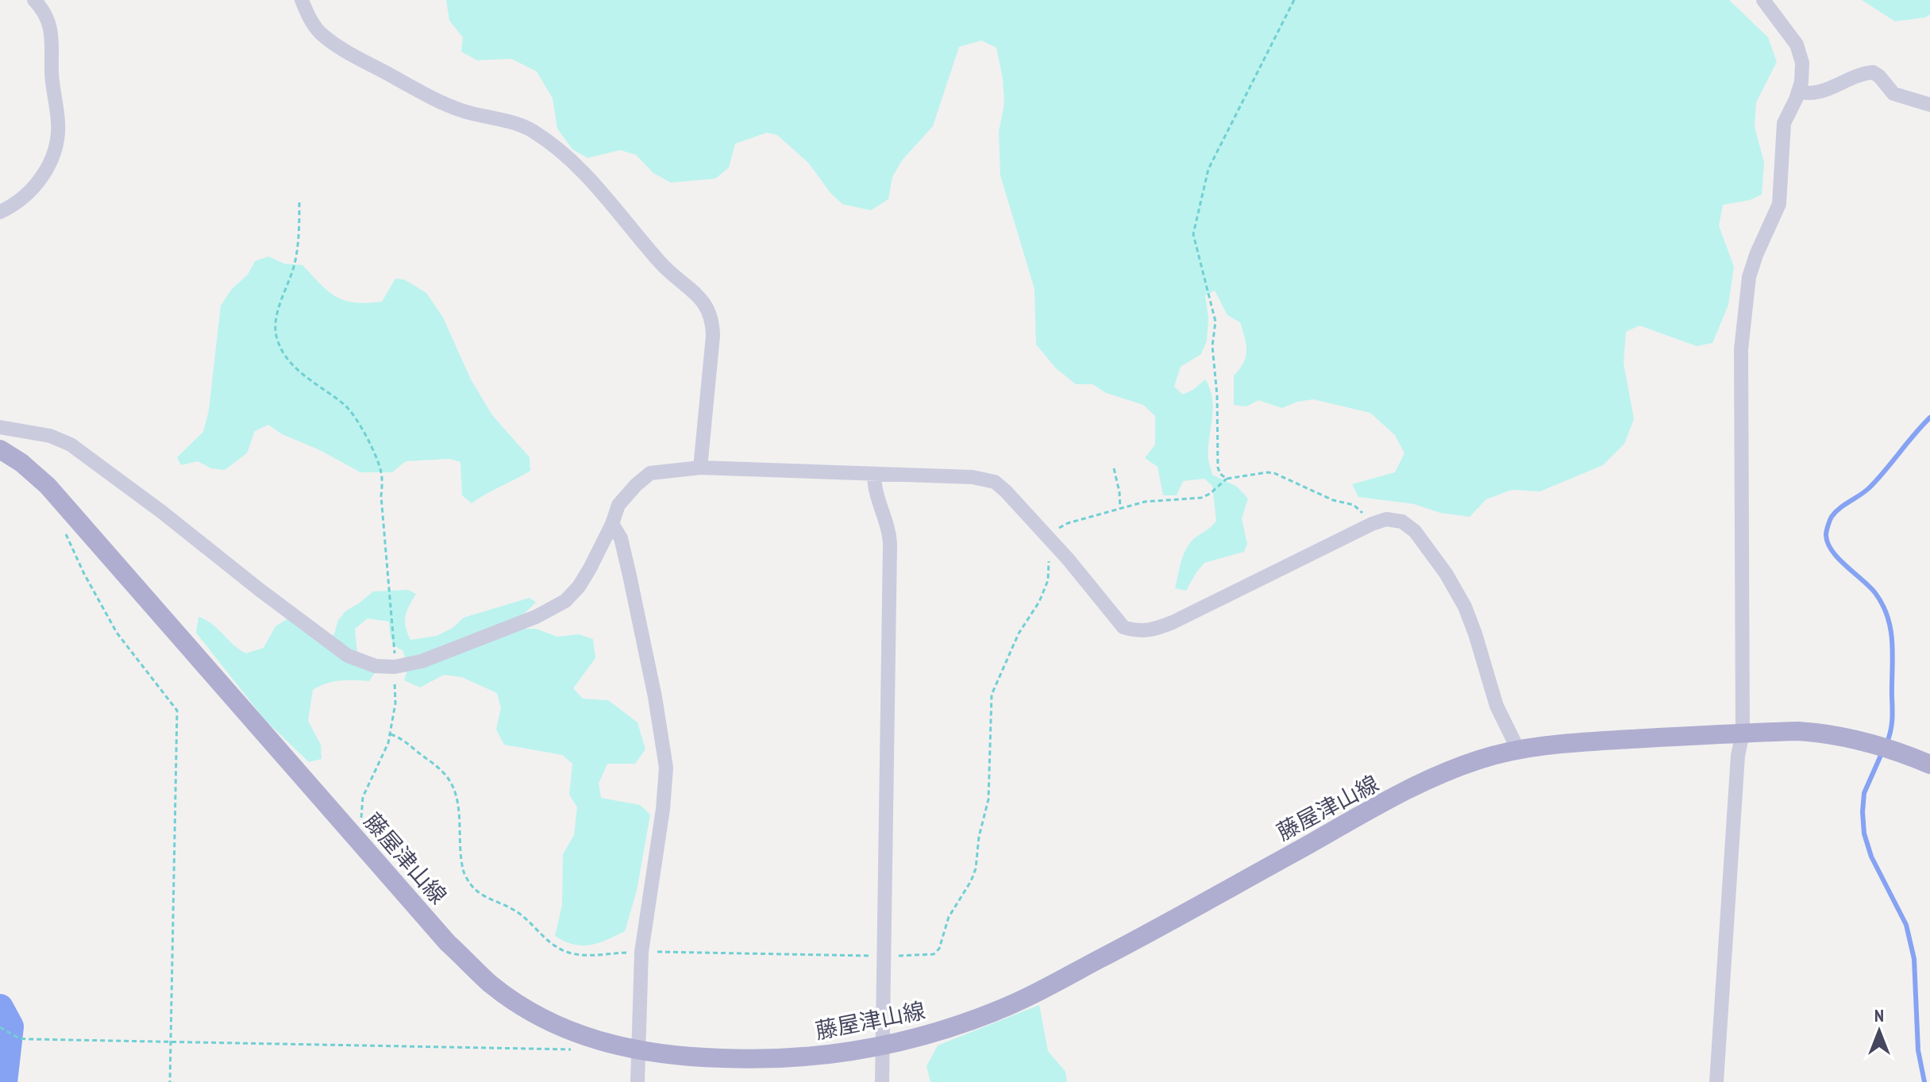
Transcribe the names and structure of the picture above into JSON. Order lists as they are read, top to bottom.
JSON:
{
  "streets": {
    "main road": ["藤屋津山線"]
  },
  "north": "top"
}
